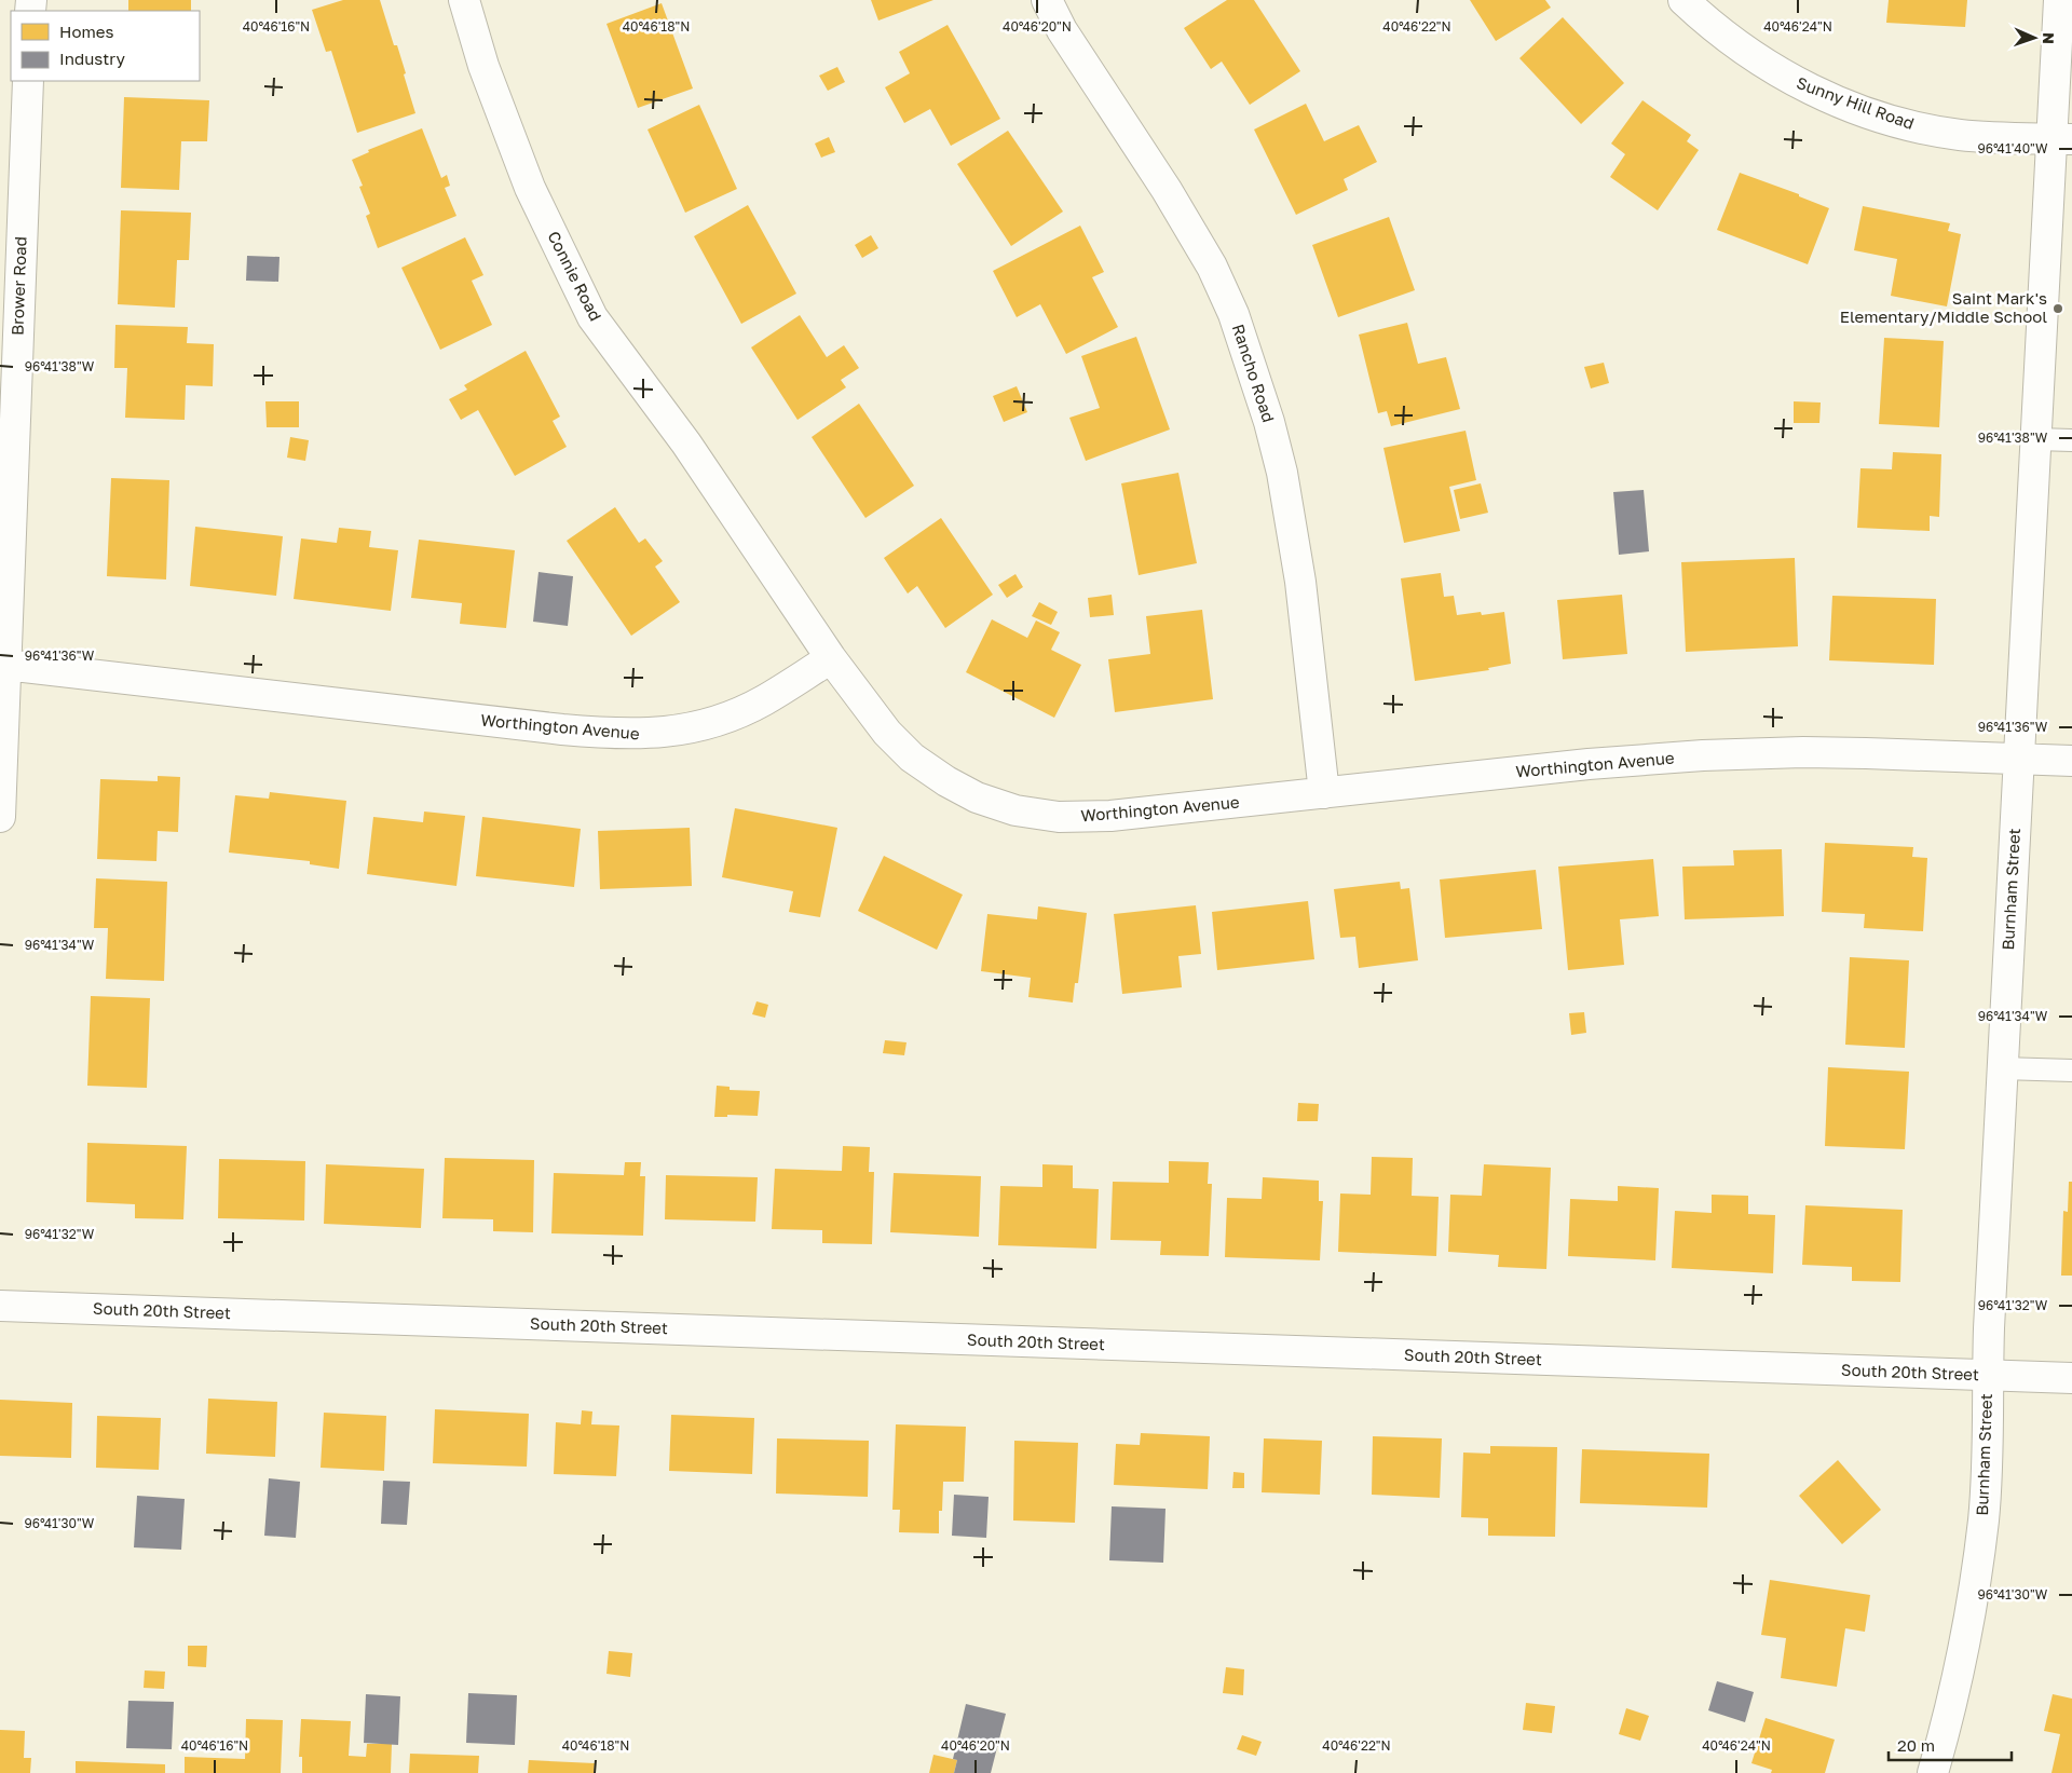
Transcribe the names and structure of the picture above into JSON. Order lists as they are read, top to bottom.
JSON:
{
  "streets": {
    "street": [
      "Sunny Hill Road",
      "Connie Road",
      "Brower Road",
      "Rancho Road",
      "Worthington Avenue",
      "Burnham Street",
      "South 20th Street"
    ]
  },
  "crossings": [
    ["Sunny Hill Road", "Burnham Street"],
    ["Connie Road", "Worthington Avenue"],
    ["Brower Road", "Worthington Avenue"],
    ["Rancho Road", "Worthington Avenue"],
    ["Worthington Avenue", "Burnham Street"],
    ["Burnham Street", "South 20th Street"]
  ],
  "places": ["Saint Mark's Elementary/Middle School"],
  "legend": ["Homes", "Industry"],
  "scale_bar": "20 m",
  "north": "right",
  "coordinates": [
    "40°46'16\"N",
    "40°46'18\"N",
    "40°46'20\"N",
    "40°46'22\"N",
    "40°46'24\"N",
    "96°41'40\"W",
    "96°41'38\"W",
    "96°41'36\"W",
    "96°41'34\"W",
    "96°41'32\"W",
    "96°41'30\"W"
  ]
}
